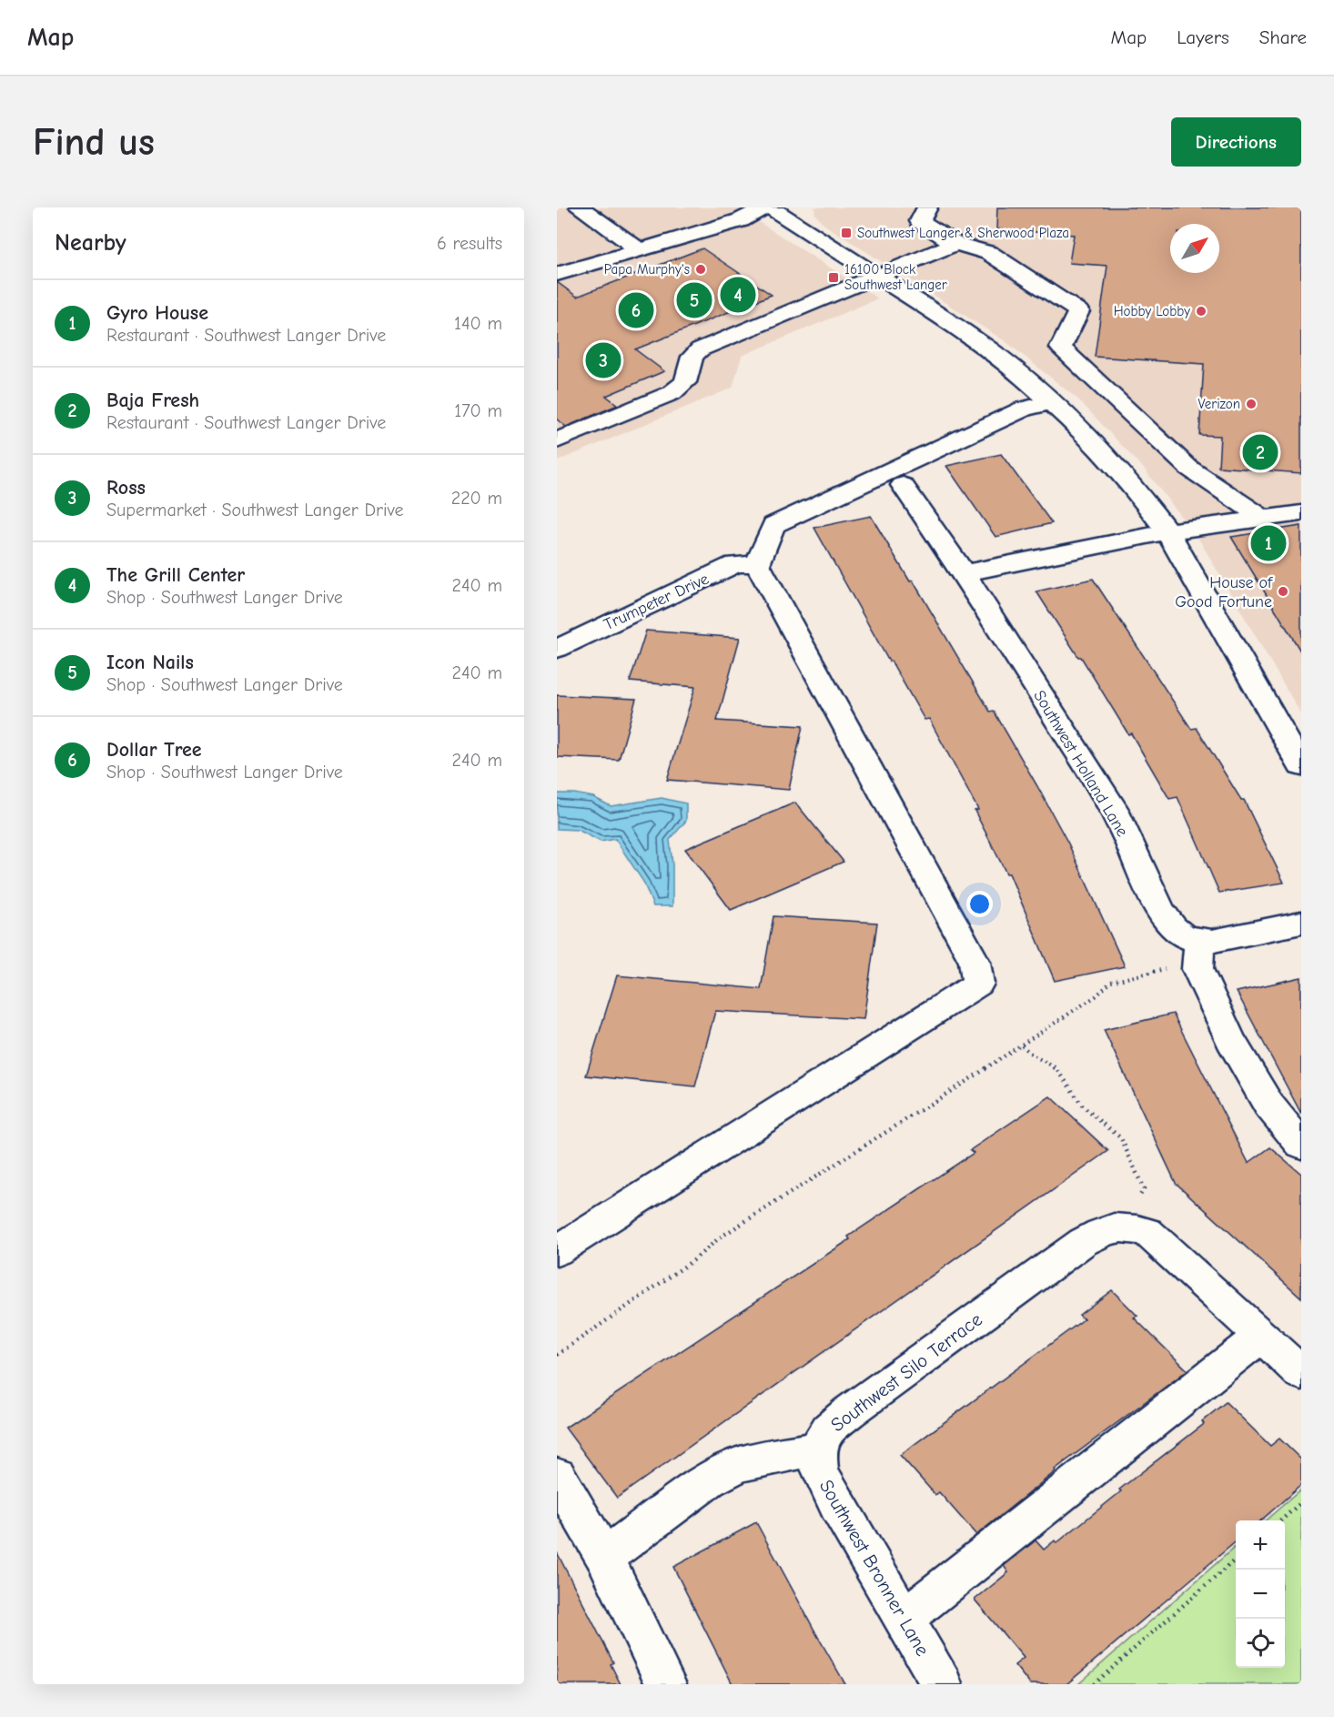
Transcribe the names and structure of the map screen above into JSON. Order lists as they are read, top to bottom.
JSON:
{
  "streets": {
    "street": [
      "Trumpeter Drive",
      "Southwest Holland Lane",
      "Southwest Silo Terrace",
      "Southwest Bronner Lane"
    ]
  },
  "crossings": [
    ["Southwest Silo Terrace", "Southwest Bronner Lane"]
  ],
  "places": {
    "transit": ["Southwest Langer & Sherwood Plaza", "16100 Block Southwest Langer"],
    "other": [
      "Papa Murphy's",
      "Hobby Lobby",
      "Verizon",
      "House of Good Fortune"
    ]
  },
  "north": "top right",
  "page": {
    "header": "Map",
    "nav": ["Map", "Layers", "Share"],
    "buttons": "Directions",
    "title": "Find us",
    "heading": ["Nearby", "6 results"],
    "pins": [
      "4",
      "5",
      "6",
      "3",
      "2",
      "1"
    ],
    "list": [
      {
        "mark": "1",
        "name": "Gyro House",
        "note": "Restaurant · Southwest Langer Drive",
        "value": "140 m"
      },
      {
        "mark": "2",
        "name": "Baja Fresh",
        "note": "Restaurant · Southwest Langer Drive",
        "value": "170 m"
      },
      {
        "mark": "3",
        "name": "Ross",
        "note": "Supermarket · Southwest Langer Drive",
        "value": "220 m"
      },
      {
        "mark": "4",
        "name": "The Grill Center",
        "note": "Shop · Southwest Langer Drive",
        "value": "240 m"
      },
      {
        "mark": "5",
        "name": "Icon Nails",
        "note": "Shop · Southwest Langer Drive",
        "value": "240 m"
      },
      {
        "mark": "6",
        "name": "Dollar Tree",
        "note": "Shop · Southwest Langer Drive",
        "value": "240 m"
      }
    ],
    "map_buttons": ["+", "−"]
  }
}
